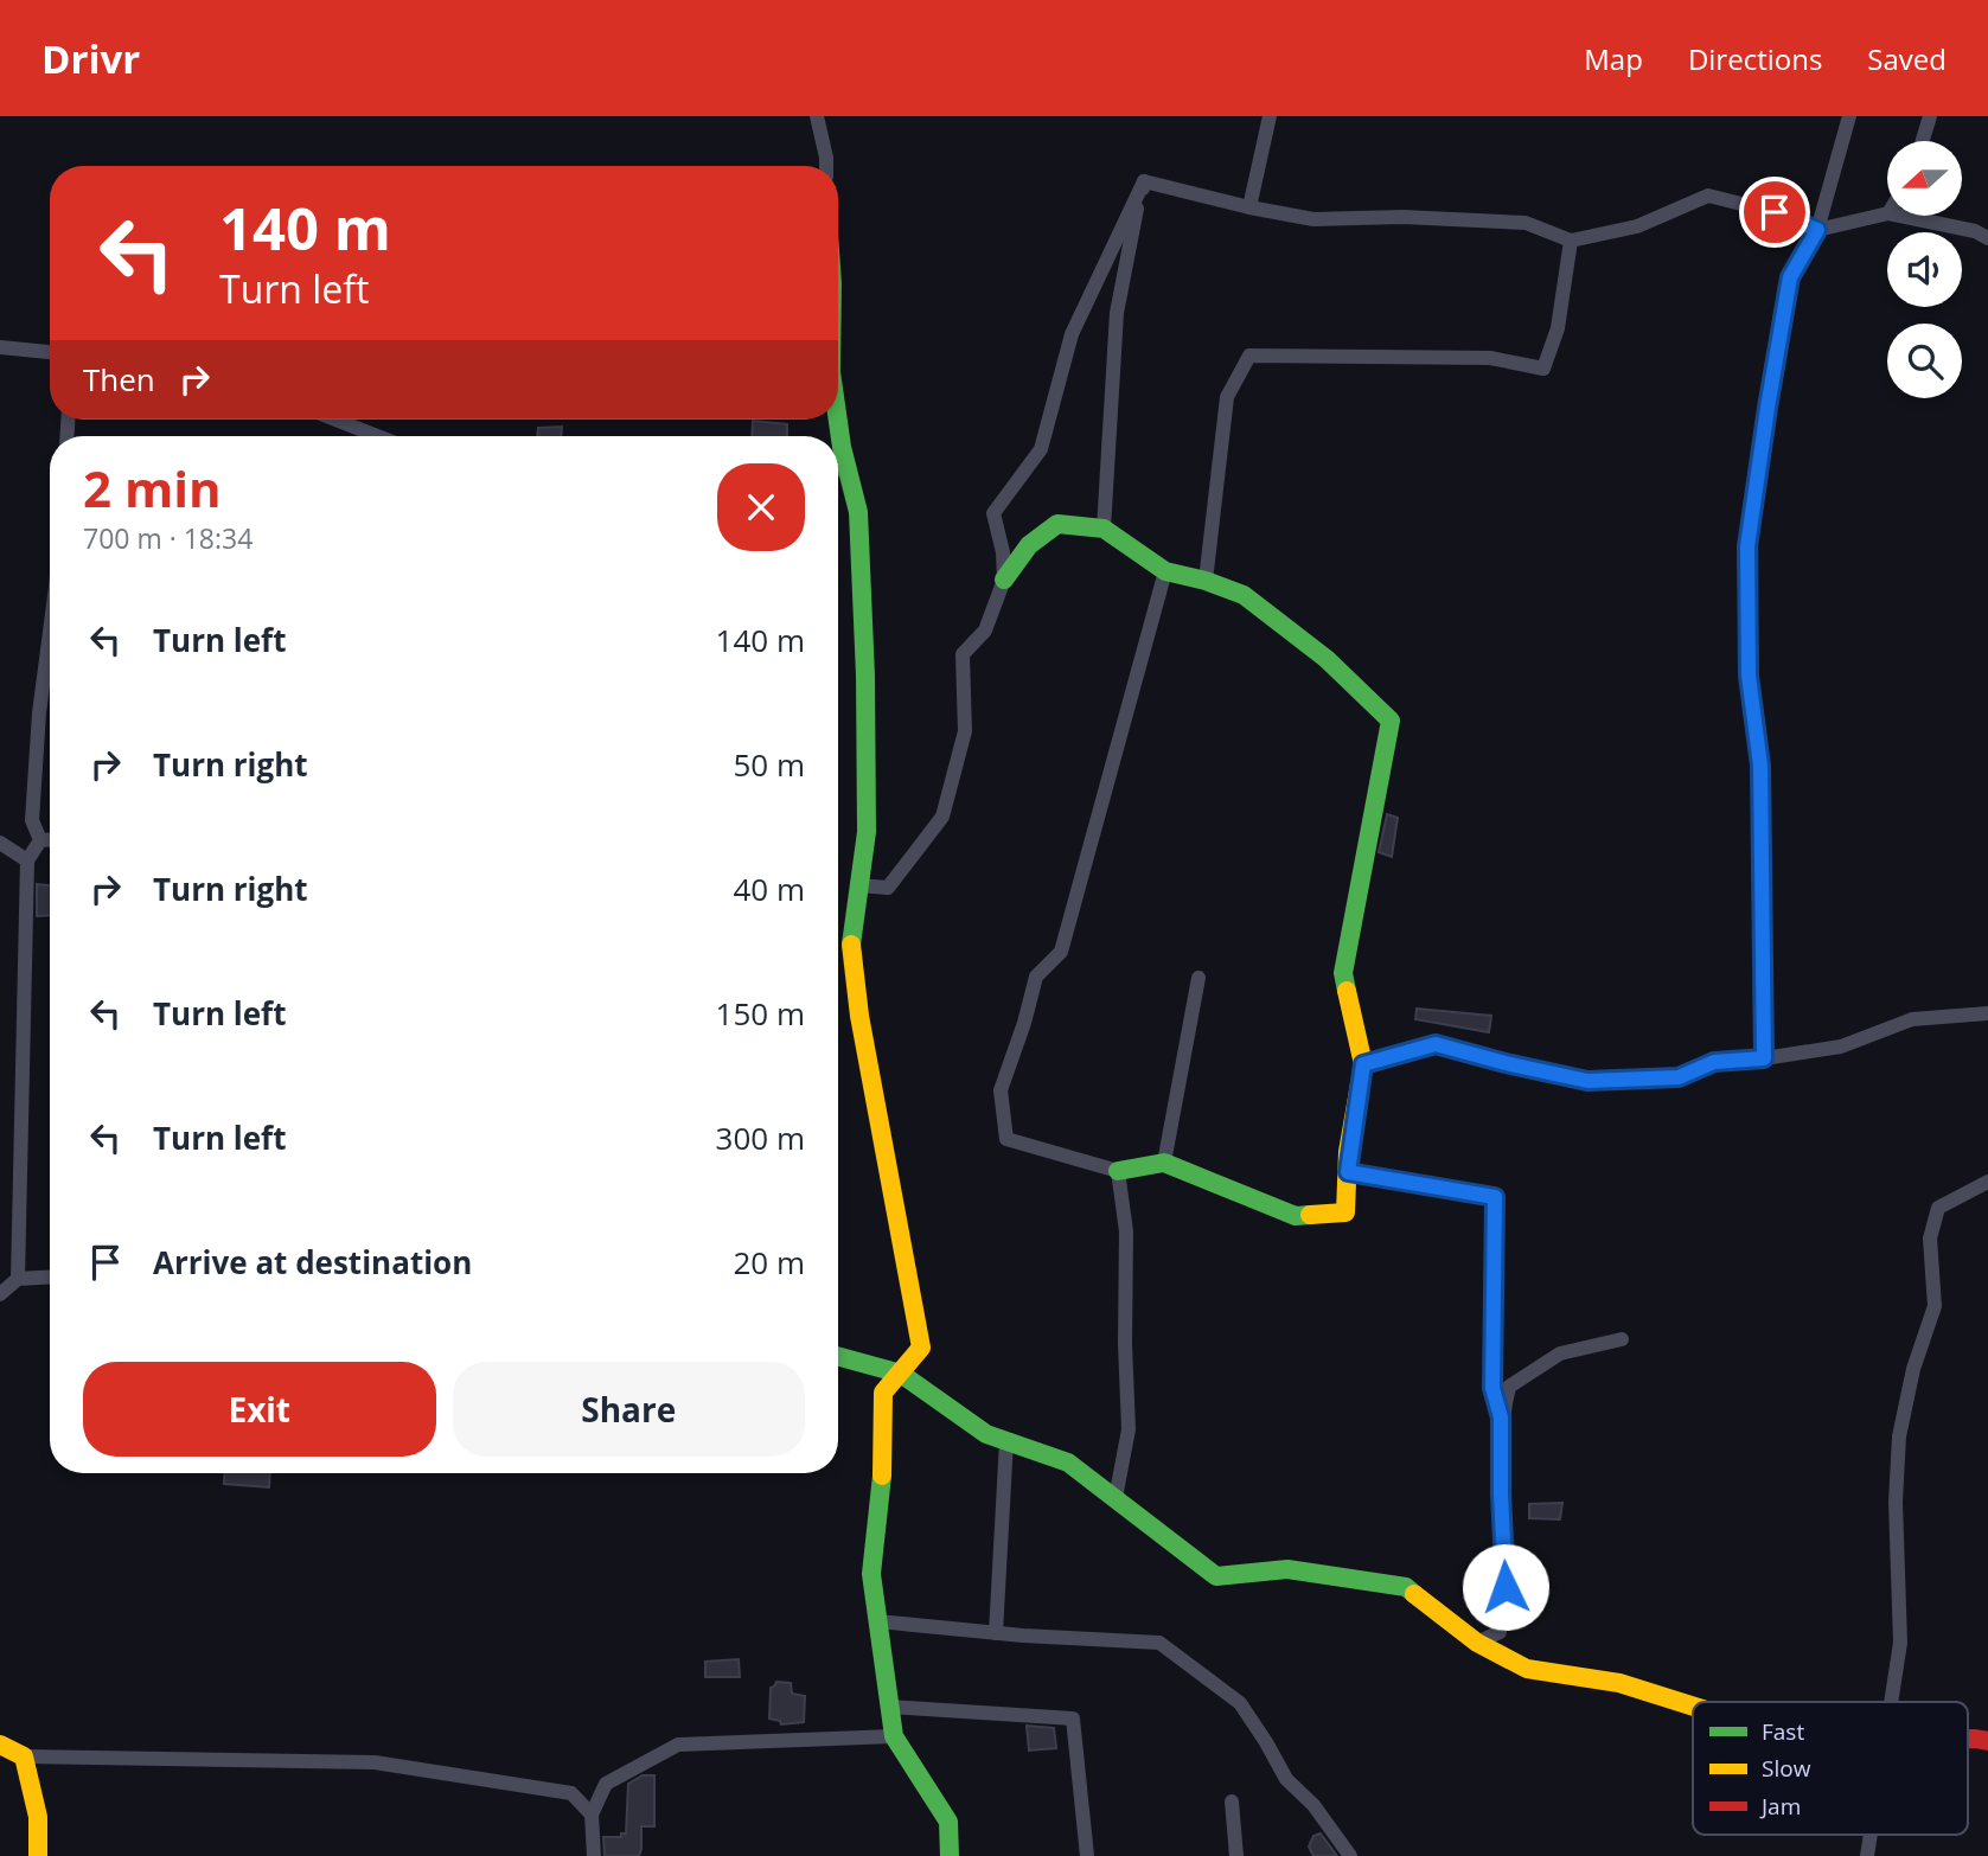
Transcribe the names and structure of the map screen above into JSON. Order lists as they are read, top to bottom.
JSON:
{
  "legend": ["Fast", "Slow", "Jam"],
  "north": "left",
  "page": {
    "header": "Drivr",
    "nav": ["Map", "Directions", "Saved"],
    "turn": ["140 m", "Turn left"],
    "then": "Then",
    "heading": ["2 min", "700 m · 18:34"],
    "list": [
      {
        "name": "Turn left",
        "value": "140 m"
      },
      {
        "name": "Turn right",
        "value": "50 m"
      },
      {
        "name": "Turn right",
        "value": "40 m"
      },
      {
        "name": "Turn left",
        "value": "150 m"
      },
      {
        "name": "Turn left",
        "value": "300 m"
      },
      {
        "name": "Arrive at destination",
        "value": "20 m"
      }
    ],
    "buttons": ["Exit", "Share"]
  }
}
